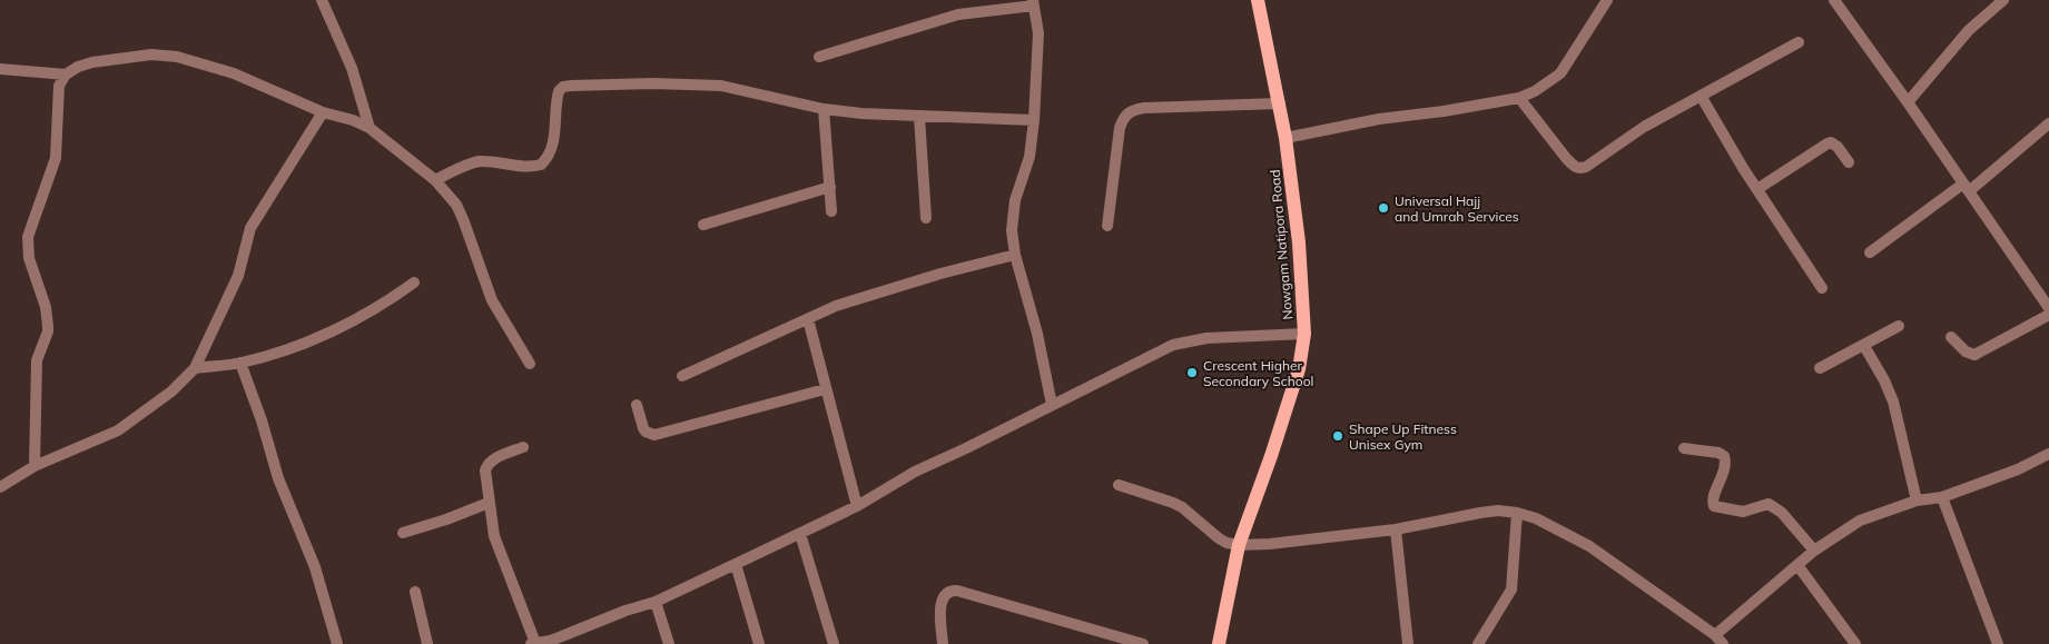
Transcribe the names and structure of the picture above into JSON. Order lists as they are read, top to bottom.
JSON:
{
  "streets": {
    "main road": ["Nowgam Natipora Road"]
  },
  "places": ["Universal Hajj and Umrah Services", "Crescent Higher Secondary School", "Shape Up Fitness Unisex Gym"]
}
